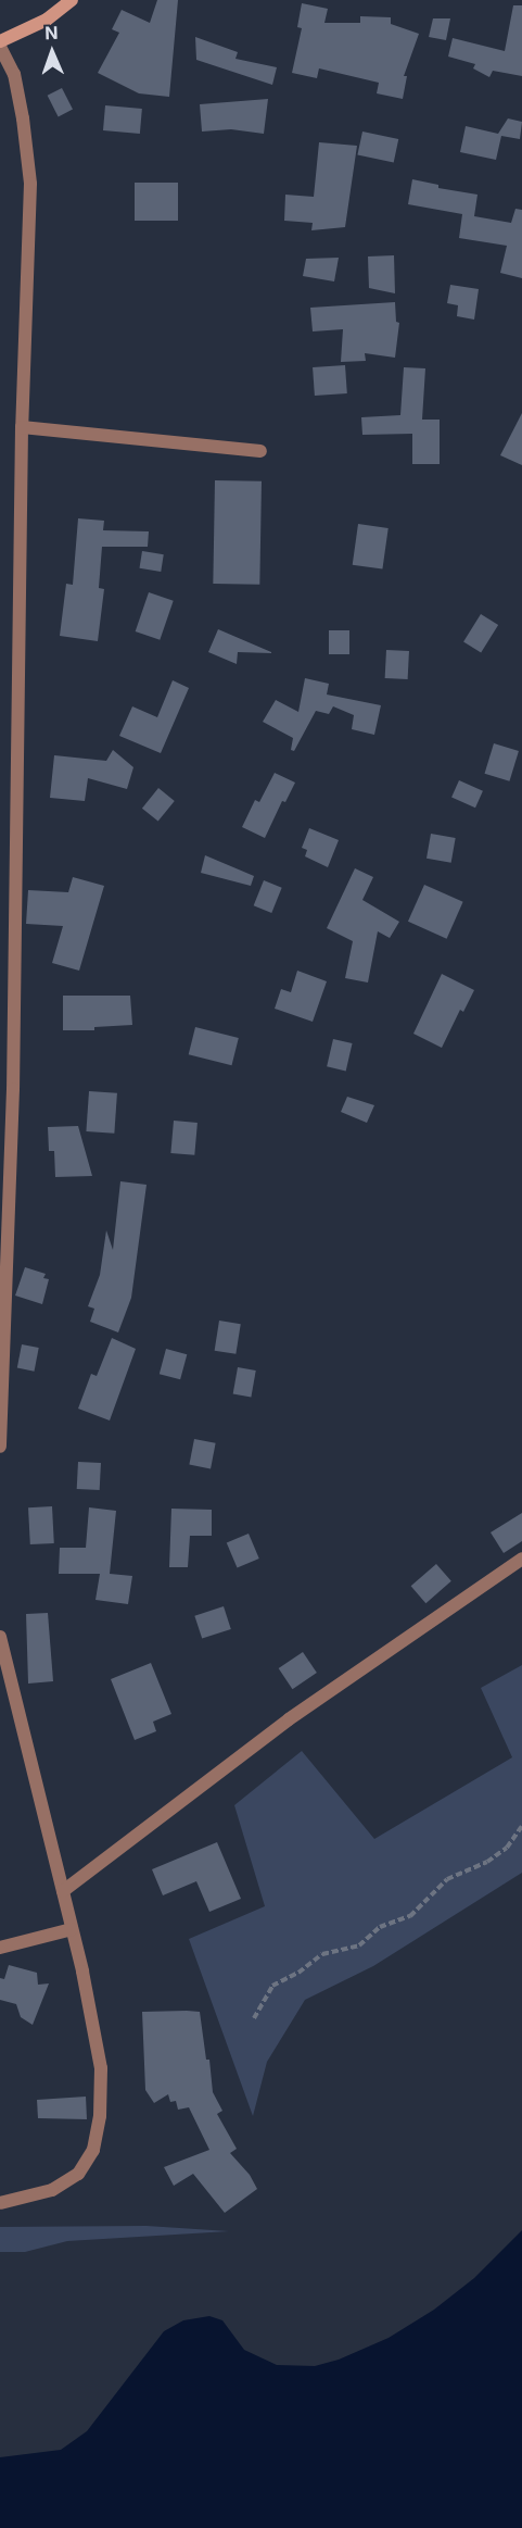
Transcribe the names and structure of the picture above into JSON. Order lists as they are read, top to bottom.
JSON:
{
  "north": "top"
}
